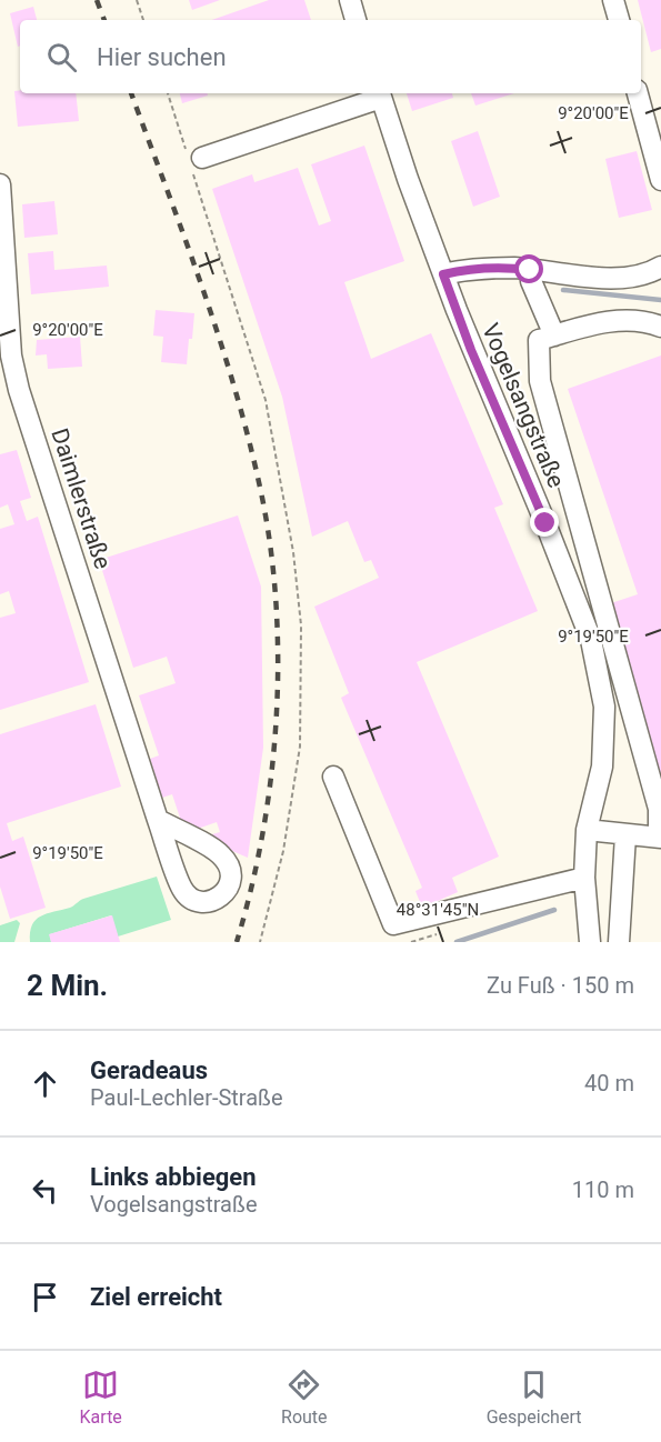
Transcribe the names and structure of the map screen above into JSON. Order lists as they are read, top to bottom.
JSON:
{
  "streets": {
    "street": ["Vogelsangstraße", "Daimlerstraße"]
  },
  "page": {
    "search": "Hier suchen",
    "heading": ["2 Min.", "Zu Fuß · 150 m"],
    "list": [
      ["Geradeaus", "Paul-Lechler-Straße", "40 m"],
      ["Links abbiegen", "Vogelsangstraße", "110 m"],
      "Ziel erreicht"
    ],
    "nav": ["Karte", "Route", "Gespeichert"]
  },
  "coordinates": ["9°20'00\"E", "9°19'50\"E", "48°31'45\"N"]
}
